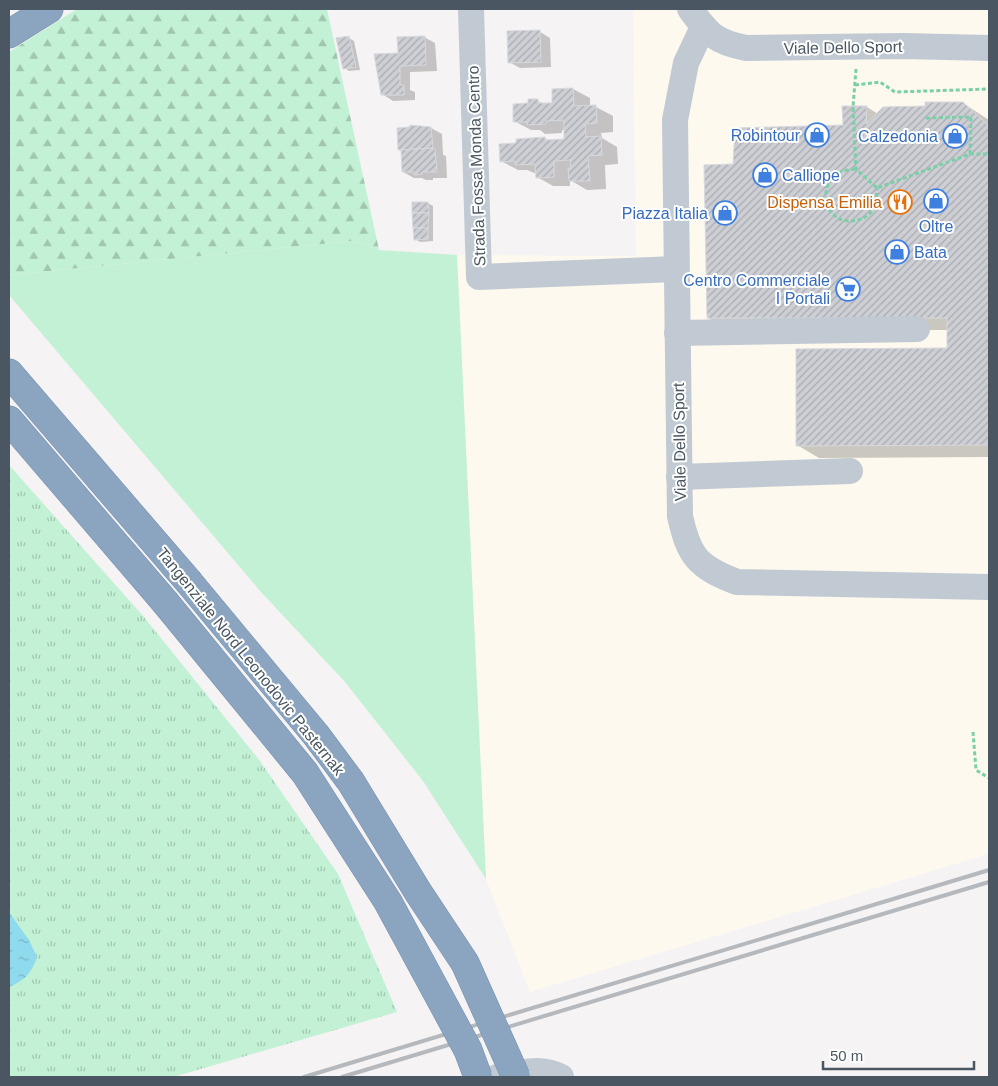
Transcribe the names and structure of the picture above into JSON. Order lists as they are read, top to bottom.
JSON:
{
  "streets": {
    "highway": ["Tangenziale Nord Leonodovic Pasternak"],
    "street": ["Viale Dello Sport", "Strada Fossa Monda Centro"]
  },
  "crossings": [
    ["Viale Dello Sport", "Strada Fossa Monda Centro"]
  ],
  "places": {
    "shop": [
      "Robintour",
      "Calzedonia",
      "Calliope",
      "Oltre",
      "Piazza Italia",
      "Bata"
    ],
    "restaurant": ["Dispensa Emilia"],
    "supermarket": ["Centro Commerciale I Portali"]
  },
  "scale_bar": "50 m"
}
